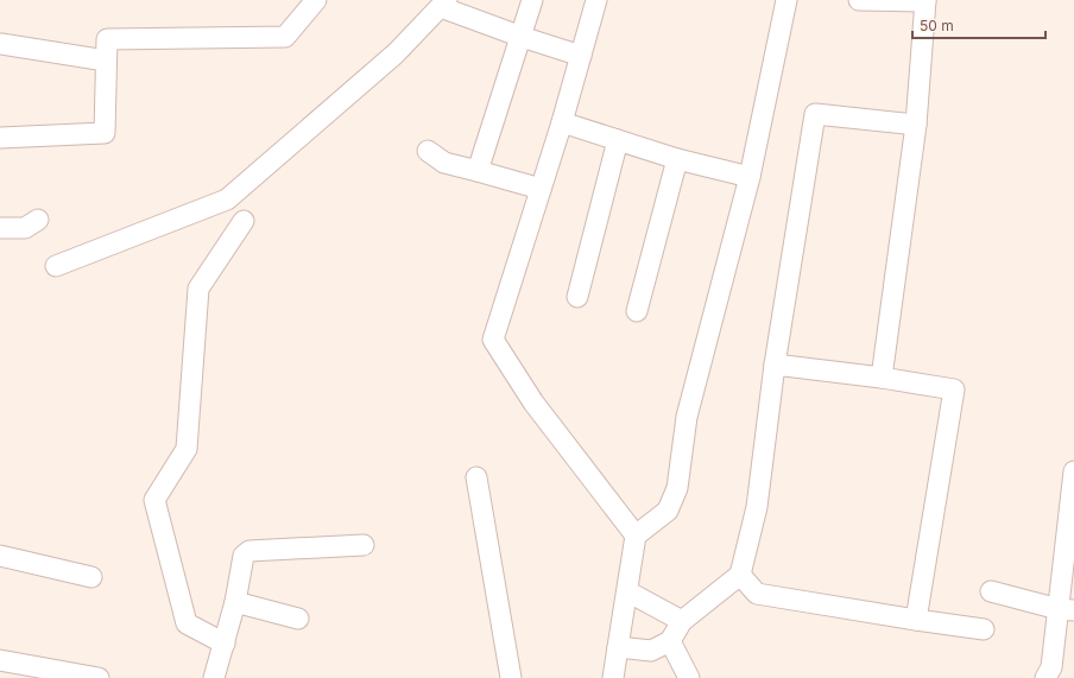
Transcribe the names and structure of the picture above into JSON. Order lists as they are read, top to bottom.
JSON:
{
  "scale_bar": "50 m"
}
